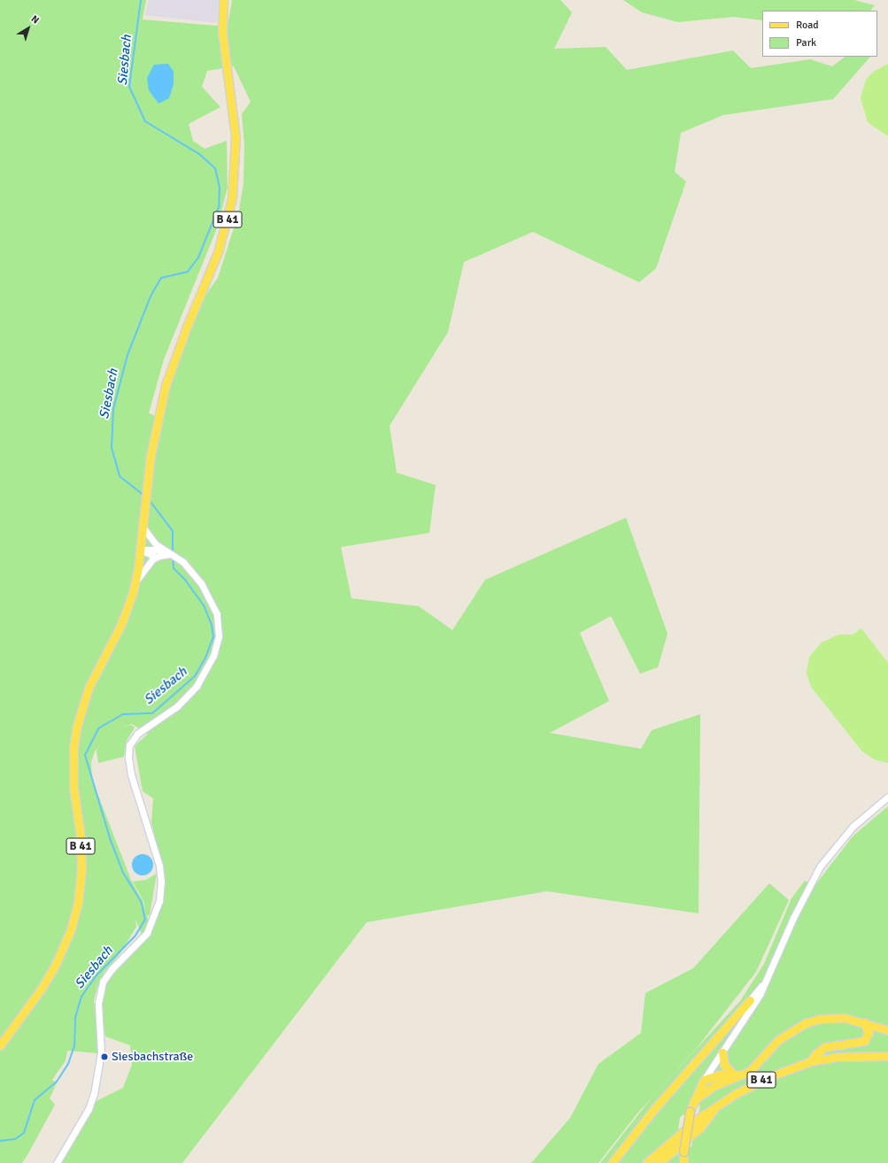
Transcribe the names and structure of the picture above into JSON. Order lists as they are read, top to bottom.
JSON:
{
  "streets": {
    "main road": ["B 41"]
  },
  "water": ["Siesbach"],
  "places": ["Siesbachstraße"],
  "legend": ["Road", "Park"],
  "north": "top right"
}
